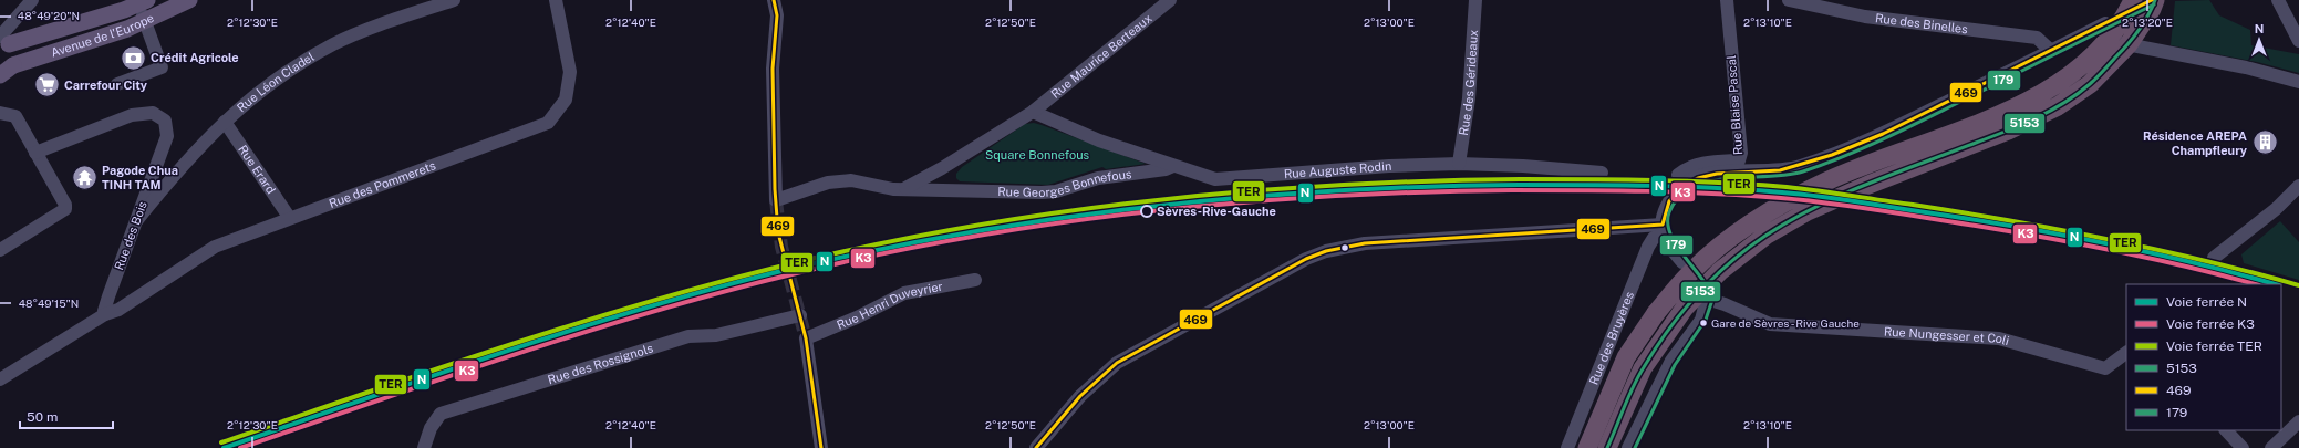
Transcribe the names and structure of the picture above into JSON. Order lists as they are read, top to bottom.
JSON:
{
  "streets": {
    "main road": ["Avenue de l'Europe"],
    "street": [
      "Rue des Binelles",
      "Rue Maurice Berteaux",
      "Rue des Gérideaux",
      "Rue Léon Cladel",
      "Rue Blaise Pascal",
      "Rue Erard",
      "Rue Auguste Rodin",
      "Rue Georges Bonnefous",
      "Rue des Pommerets",
      "Rue des Bois",
      "Rue Henri Duveyrier",
      "Rue Nungesser et Coli",
      "Rue des Bruyères",
      "Rue des Rossignols"
    ]
  },
  "crossings": [
    ["Rue Maurice Berteaux", "Rue Auguste Rodin"],
    ["Rue des Gérideaux", "Rue Auguste Rodin"],
    ["Rue Léon Cladel", "Rue Erard"],
    ["Rue Léon Cladel", "Rue des Bois"],
    ["Rue Erard", "Rue des Pommerets"],
    ["Rue Auguste Rodin", "Rue Georges Bonnefous"],
    ["Rue des Pommerets", "Rue des Bois"]
  ],
  "parks": ["Square Bonnefous"],
  "places": {
    "bank": ["Crédit Agricole"],
    "supermarket": ["Carrefour City"],
    "building": ["Résidence AREPA Champfleury"],
    "temple": ["Pagode Chua TINH TAM"],
    "other": ["Sèvres-Rive-Gauche", "Gare de Sèvres - Rive Gauche"]
  },
  "lines": [
    "transit line 5153",
    "transit line 469",
    "transit line 179",
    "rail line TER",
    "rail line N",
    "rail line K3"
  ],
  "legend": [
    "Voie ferrée N",
    "Voie ferrée K3",
    "Voie ferrée TER",
    "5153",
    "469",
    "179"
  ],
  "scale_bar": "50 m",
  "north": "top",
  "coordinates": [
    "48°49'20\"N",
    "2°12'30\"E",
    "2°12'40\"E",
    "2°12'50\"E",
    "2°13'00\"E",
    "2°13'10\"E",
    "2°13'20\"E",
    "48°49'15\"N"
  ]
}
